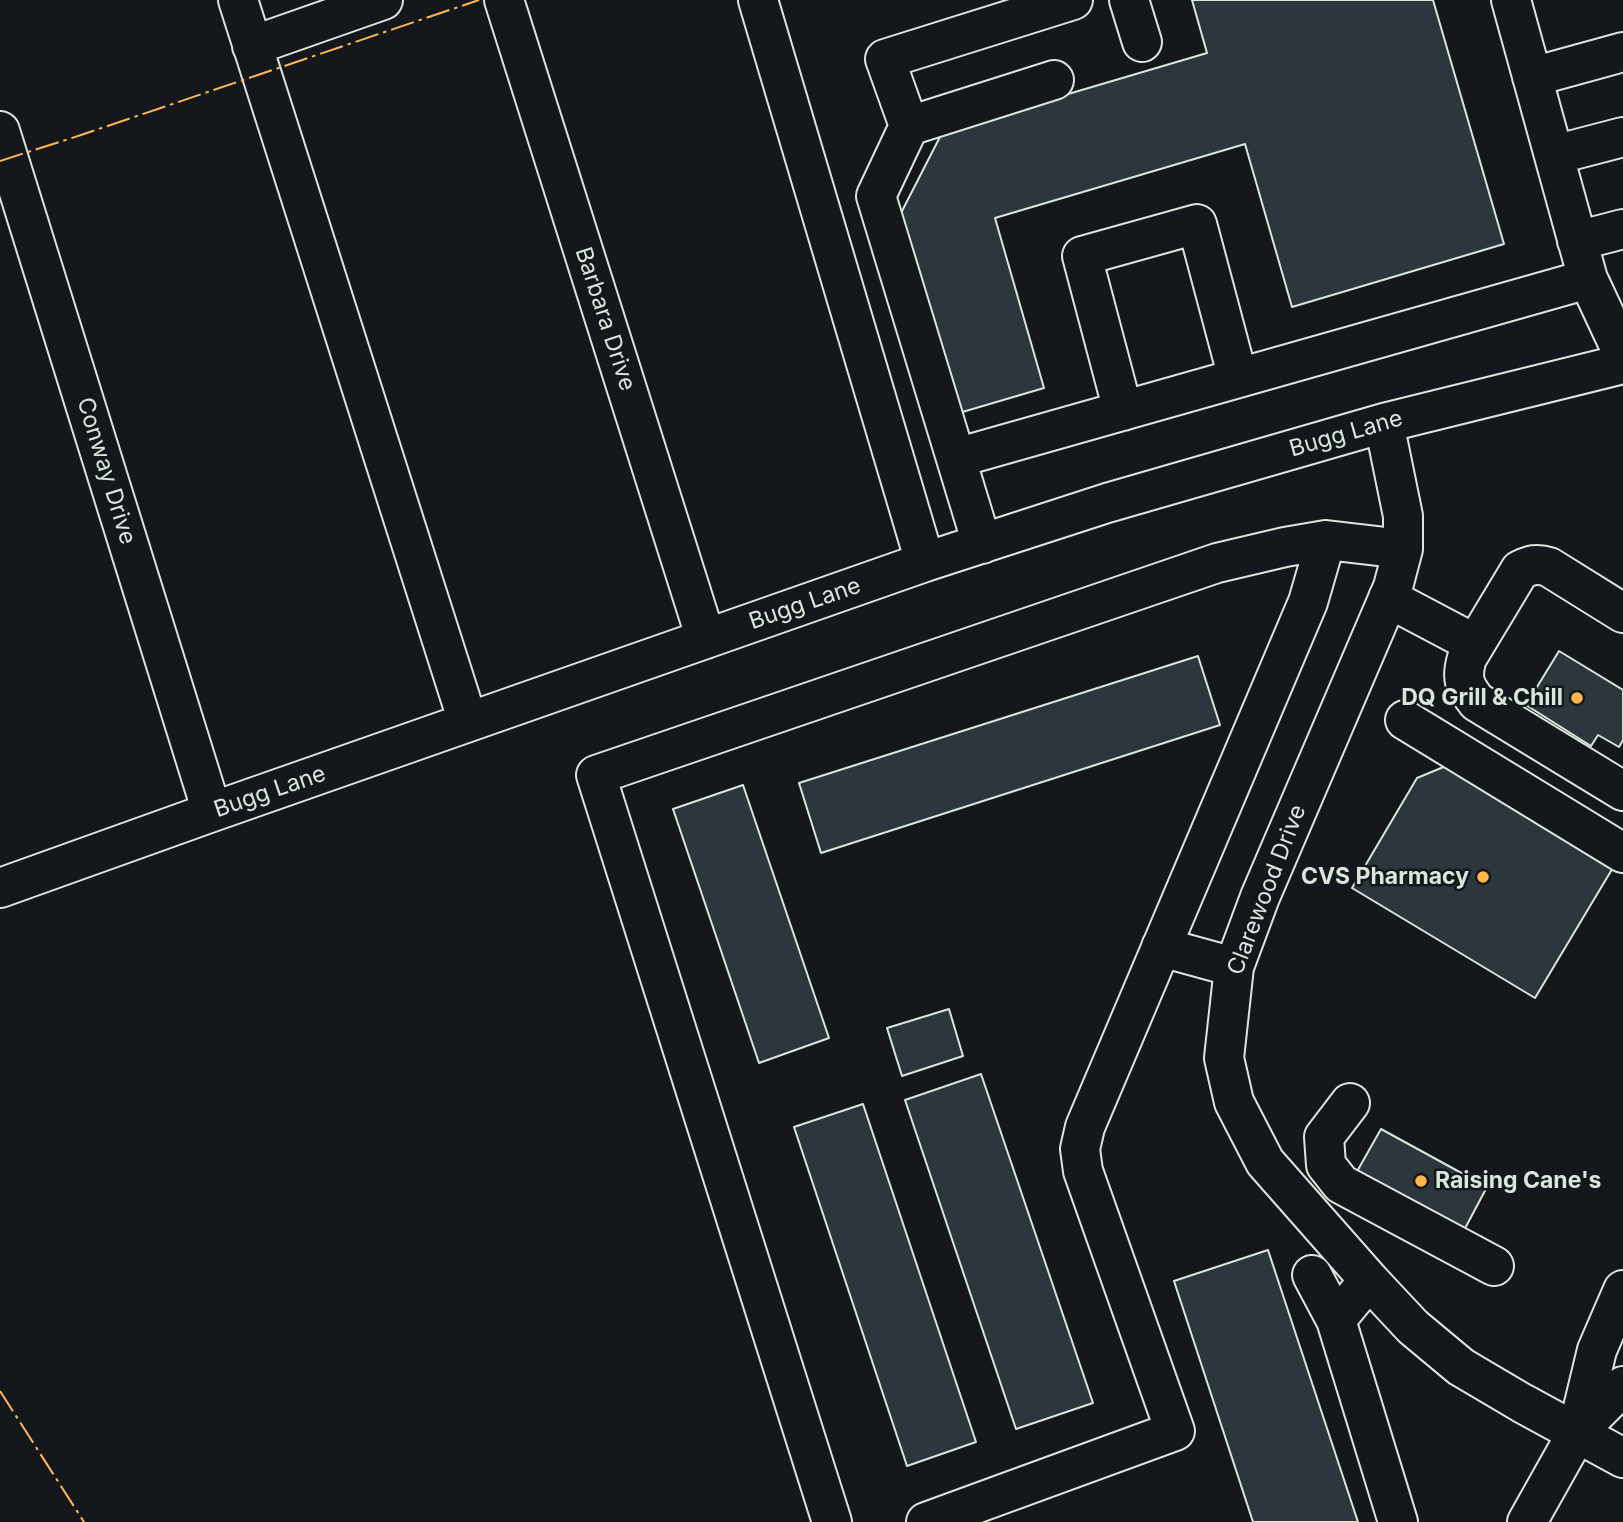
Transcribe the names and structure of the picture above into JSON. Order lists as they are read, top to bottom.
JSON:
{
  "streets": {
    "street": [
      "Barbara Drive",
      "Bugg Lane",
      "Conway Drive",
      "Clarewood Drive"
    ]
  },
  "crossings": [
    ["Barbara Drive", "Bugg Lane"],
    ["Bugg Lane", "Conway Drive"],
    ["Bugg Lane", "Clarewood Drive"]
  ],
  "places": ["DQ Grill & Chill", "CVS Pharmacy", "Raising Cane's"]
}
